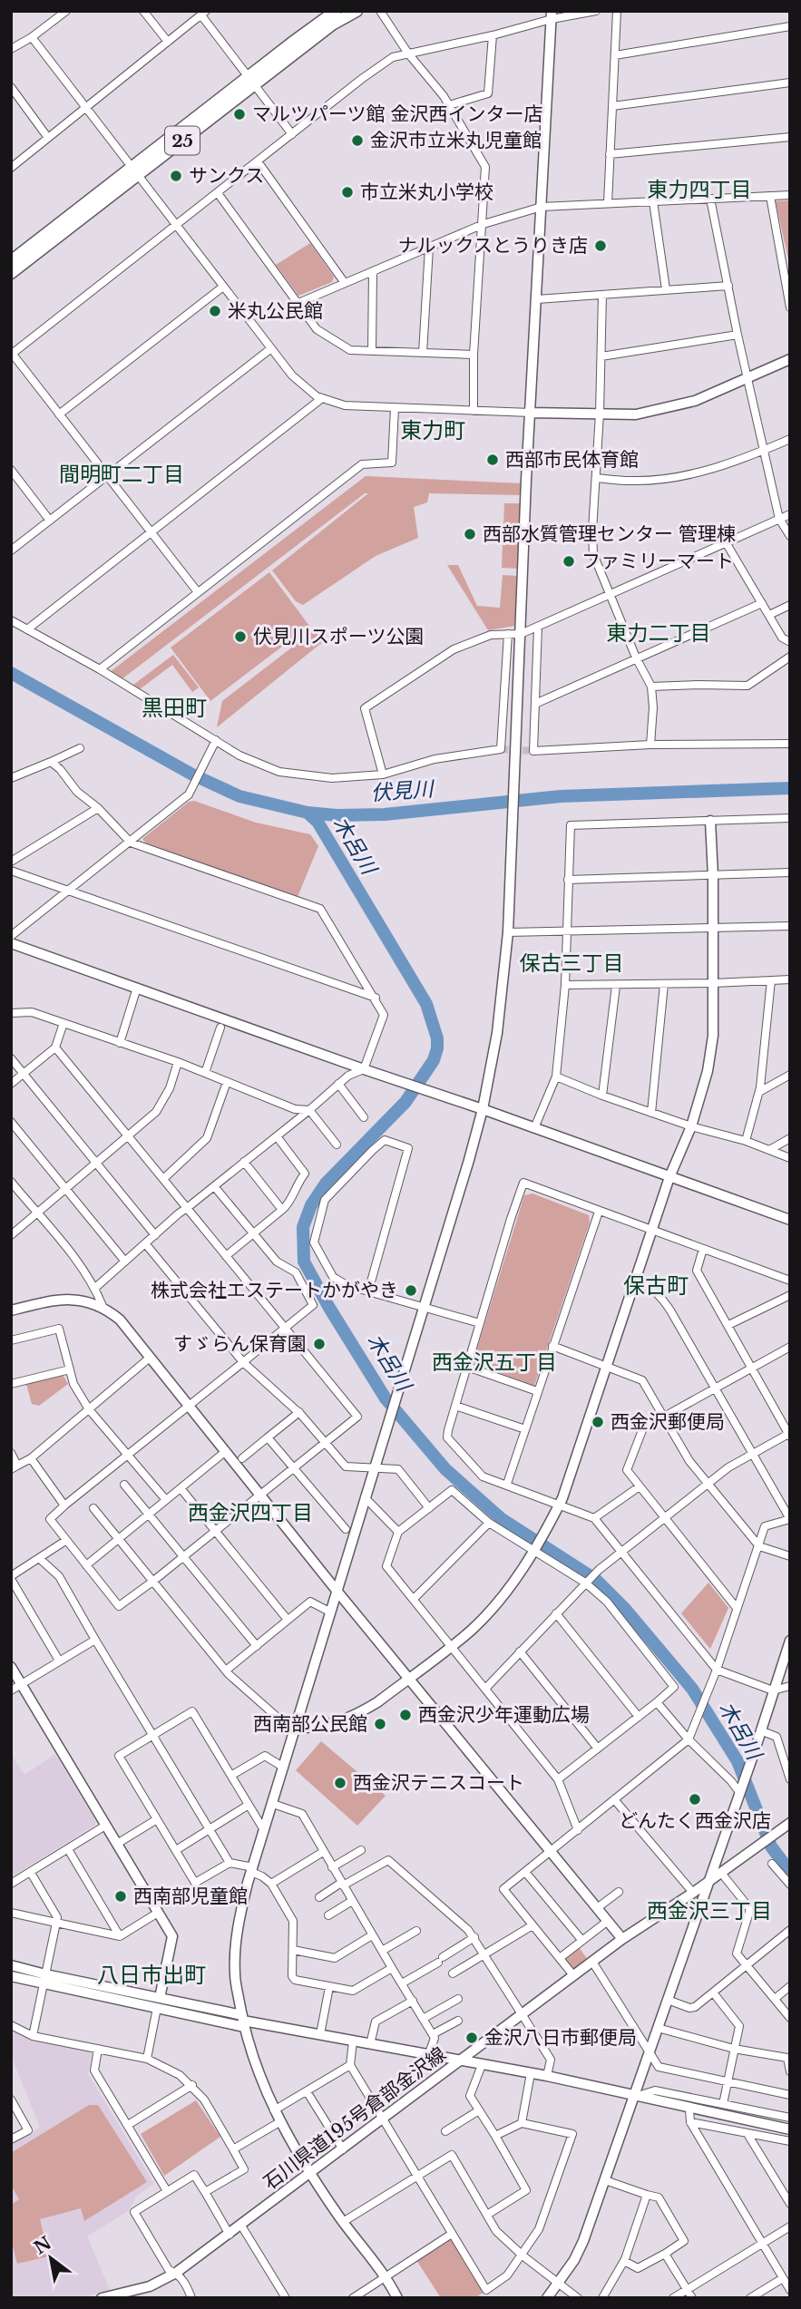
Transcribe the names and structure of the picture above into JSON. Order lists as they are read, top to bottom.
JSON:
{
  "streets": {
    "main road": ["25"],
    "street": ["石川県道195号倉部金沢線"]
  },
  "districts": [
    "東力四丁目",
    "東力町",
    "間明町二丁目",
    "東力二丁目",
    "黒田町",
    "保古三丁目",
    "保古町",
    "西金沢五丁目",
    "西金沢四丁目",
    "西金沢三丁目",
    "八日市出町"
  ],
  "water": ["伏見川", "木呂川"],
  "places": [
    "マルツパーツ館 金沢西インター店",
    "金沢市立米丸児童館",
    "サンクス",
    "市立米丸小学校",
    "ナルックスとうりき店",
    "米丸公民館",
    "西部市民体育館",
    "西部水質管理センター 管理棟",
    "ファミリーマート",
    "伏見川スポーツ公園",
    "株式会社エステートかがやき",
    "すゞらん保育園",
    "西金沢郵便局",
    "西金沢少年運動広場",
    "西南部公民館",
    "西金沢テニスコート",
    "どんたく西金沢店",
    "西南部児童館",
    "金沢八日市郵便局"
  ],
  "north": "top left"
}
